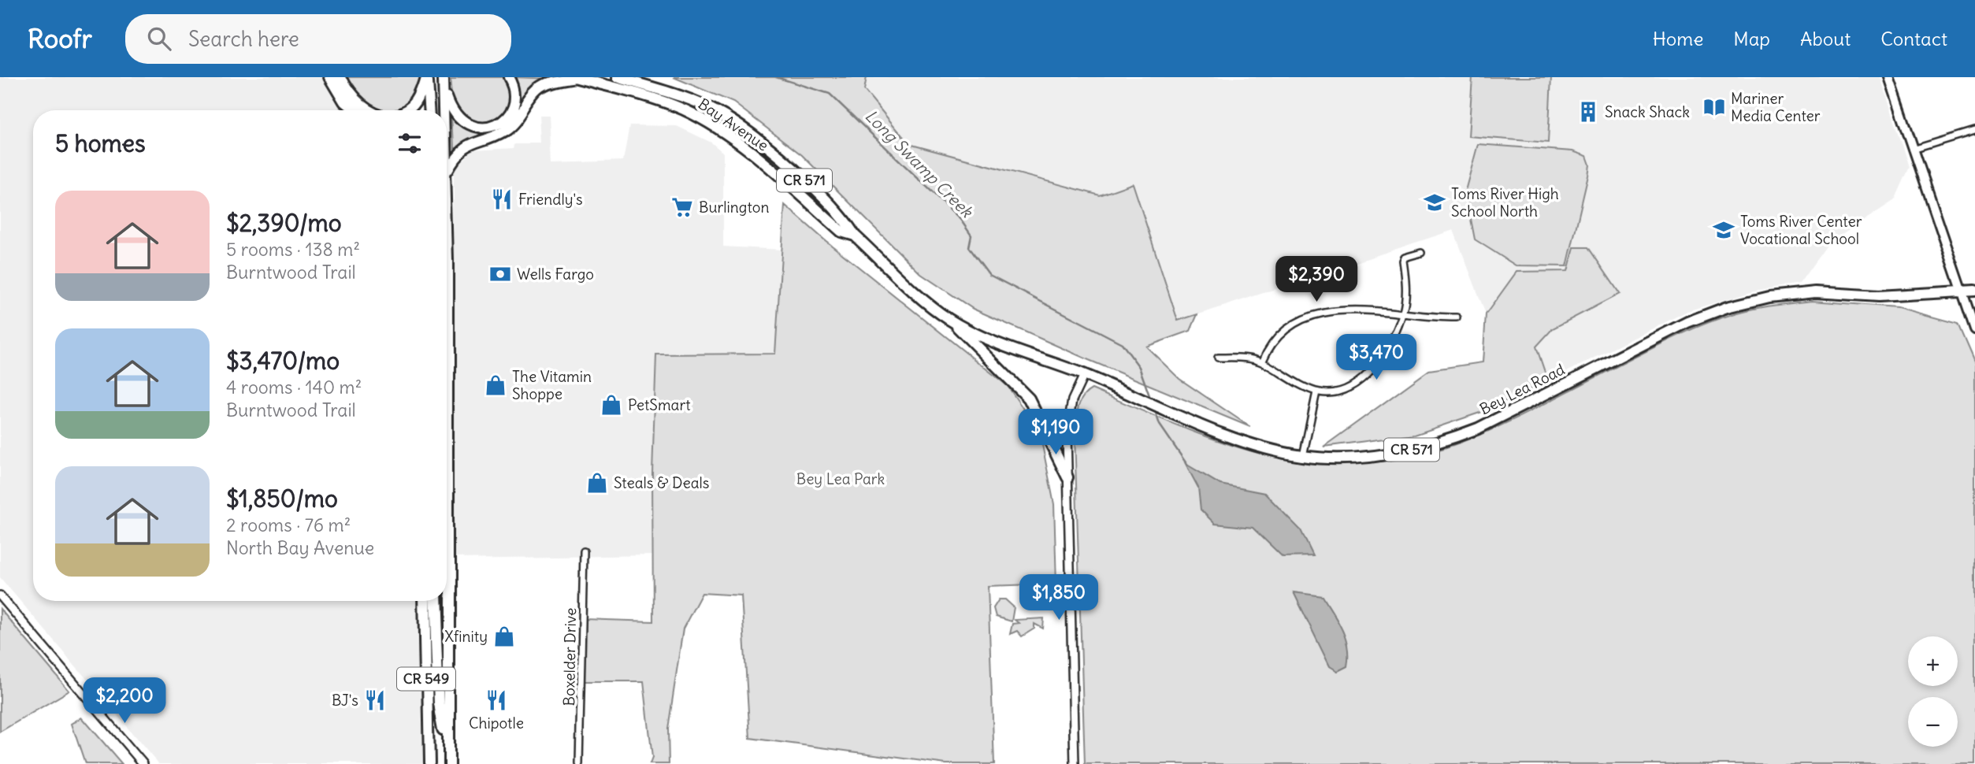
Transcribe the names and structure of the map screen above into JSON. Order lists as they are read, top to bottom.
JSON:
{
  "streets": {
    "main road": [
      "Bay Avenue",
      "CR 571",
      "Bey Lea Road",
      "CR 549"
    ],
    "street": ["Boxelder Drive"]
  },
  "crossings": [
    ["Bay Avenue", "Bey Lea Road"]
  ],
  "water": ["Long Swamp Creek"],
  "parks": ["Bey Lea Park"],
  "places": {
    "library": ["Mariner Media Center"],
    "building": ["Snack Shack"],
    "restaurant": ["Friendly's", "BJ's", "Chipotle"],
    "school or university": ["Toms River High School North", "Toms River Center Vocational School"],
    "supermarket": ["Burlington"],
    "bank": ["Wells Fargo"],
    "shop": [
      "The Vitamin Shoppe",
      "PetSmart",
      "Steals & Deals",
      "Xfinity"
    ]
  },
  "page": {
    "header": "Roofr",
    "search": "Search here",
    "nav": [
      "Home",
      "Map",
      "About",
      "Contact"
    ],
    "heading": "5 homes",
    "list": [
      {
        "name": "$2,390/mo",
        "note": "5 rooms · 138 m² · Burntwood Trail"
      },
      {
        "name": "$3,470/mo",
        "note": "4 rooms · 140 m² · Burntwood Trail"
      },
      {
        "name": "$1,850/mo",
        "note": "2 rooms · 76 m² · North Bay Avenue"
      }
    ],
    "price": [
      "$2,390",
      "$3,470",
      "$1,190",
      "$1,850",
      "$2,200"
    ],
    "map_buttons": ["+", "−"]
  }
}
